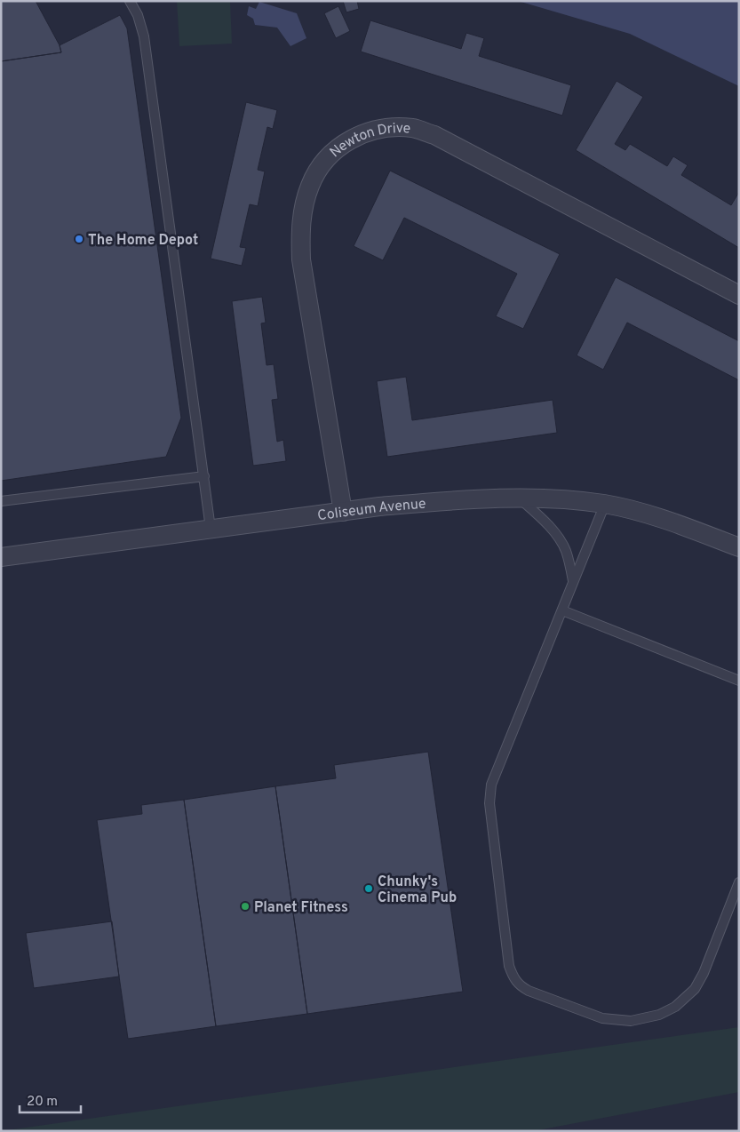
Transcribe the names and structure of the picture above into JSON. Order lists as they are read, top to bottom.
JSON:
{
  "streets": {
    "street": ["Newton Drive", "Coliseum Avenue"]
  },
  "crossings": [
    ["Newton Drive", "Coliseum Avenue"]
  ],
  "places": ["The Home Depot", "Chunky's Cinema Pub", "Planet Fitness"],
  "scale_bar": "20 m"
}
